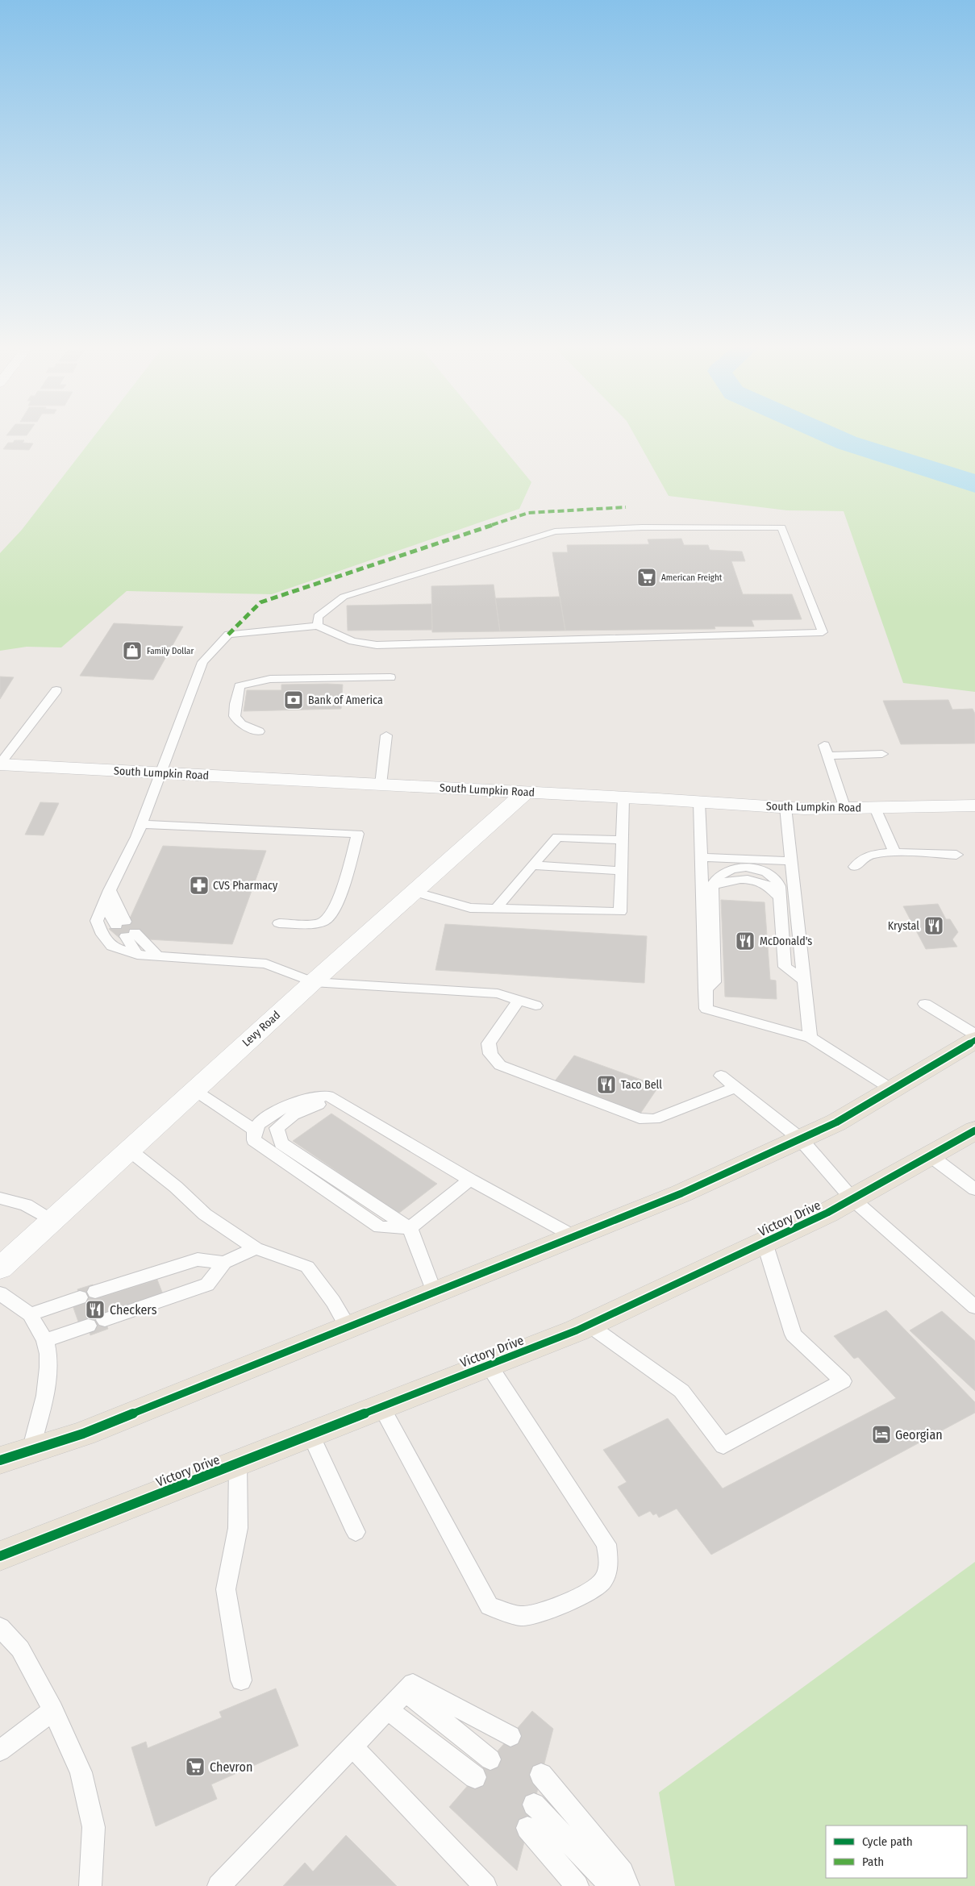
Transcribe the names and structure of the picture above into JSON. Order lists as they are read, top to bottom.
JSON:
{
  "streets": {
    "highway": ["Victory Drive"],
    "main road": ["South Lumpkin Road", "Levy Road"]
  },
  "crossings": [
    ["South Lumpkin Road", "Levy Road"]
  ],
  "places": {
    "supermarket": ["American Freight", "Chevron"],
    "shop": ["Family Dollar"],
    "bank": ["Bank of America"],
    "pharmacy": ["CVS Pharmacy"],
    "restaurant": [
      "Krystal",
      "McDonald's",
      "Taco Bell",
      "Checkers"
    ],
    "hotel": ["Georgian"]
  },
  "legend": ["Cycle path", "Path"]
}
